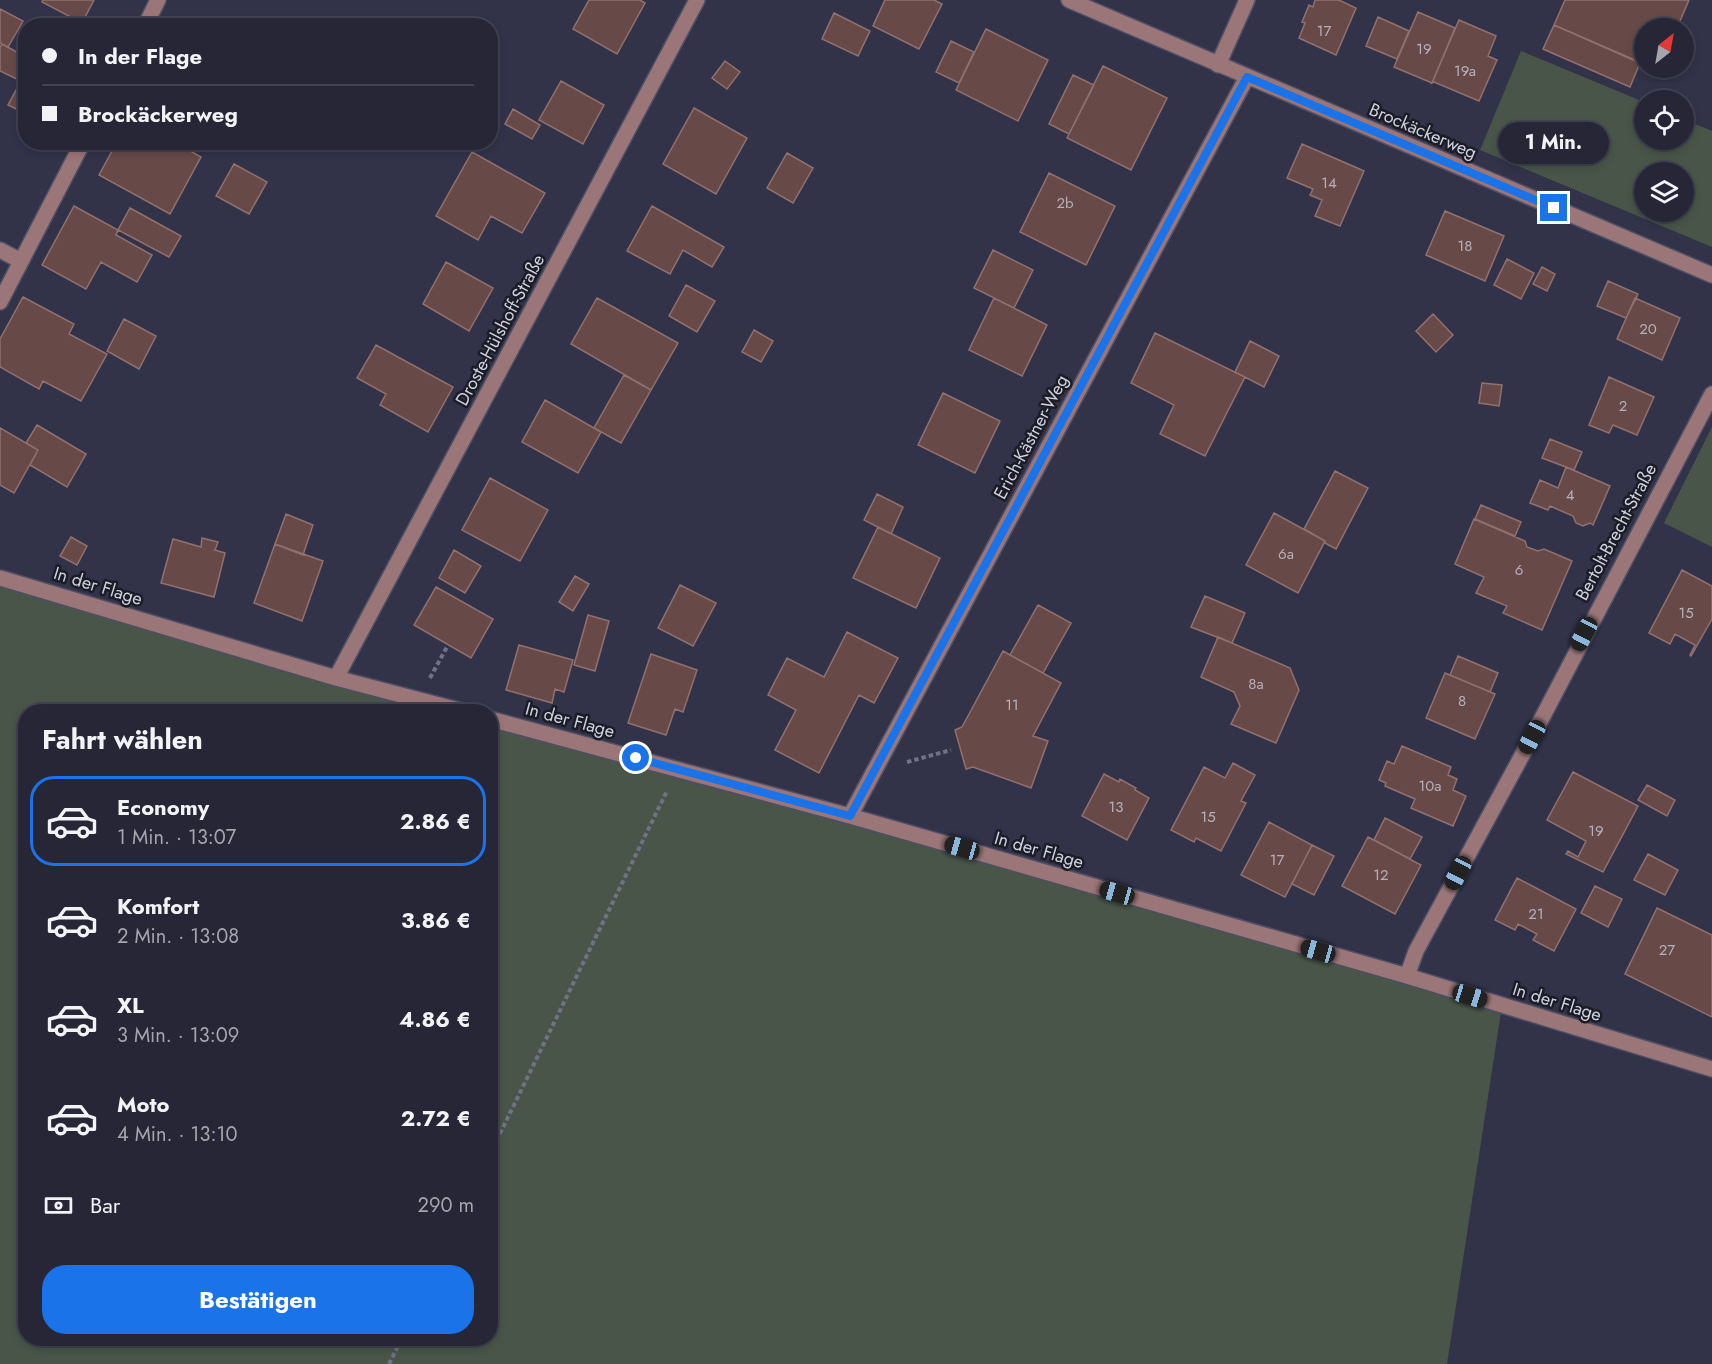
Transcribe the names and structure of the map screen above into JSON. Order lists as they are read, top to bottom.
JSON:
{
  "streets": {
    "street": [
      "Brockäckerweg",
      "Droste-Hülshoff-Straße",
      "Erich-Kästner-Weg",
      "Bertolt-Brecht-Straße",
      "In der Flage"
    ]
  },
  "crossings": [
    ["Brockäckerweg", "Erich-Kästner-Weg"],
    ["Droste-Hülshoff-Straße", "In der Flage"],
    ["Erich-Kästner-Weg", "In der Flage"],
    ["Bertolt-Brecht-Straße", "In der Flage"]
  ],
  "house_numbers": [
    "17",
    "19",
    "19a",
    "14",
    "2b",
    "18",
    "20",
    "2",
    "4",
    "6a",
    "6",
    "15",
    "8a",
    "8",
    "11",
    "10a",
    "13",
    "15",
    "19",
    "17",
    "12",
    "21",
    "27"
  ],
  "north": "top right",
  "page": {
    "banner": ["In der Flage", "Brockäckerweg"],
    "bubble": "1 Min.",
    "heading": "Fahrt wählen",
    "list": [
      {
        "name": "Economy",
        "note": "1 Min. · 13:07",
        "value": "2.86 €"
      },
      {
        "name": "Komfort",
        "note": "2 Min. · 13:08",
        "value": "3.86 €"
      },
      {
        "name": "XL",
        "note": "3 Min. · 13:09",
        "value": "4.86 €"
      },
      {
        "name": "Moto",
        "note": "4 Min. · 13:10",
        "value": "2.72 €"
      }
    ],
    "pay": ["Bar", "290 m"],
    "buttons": "Bestätigen"
  }
}
